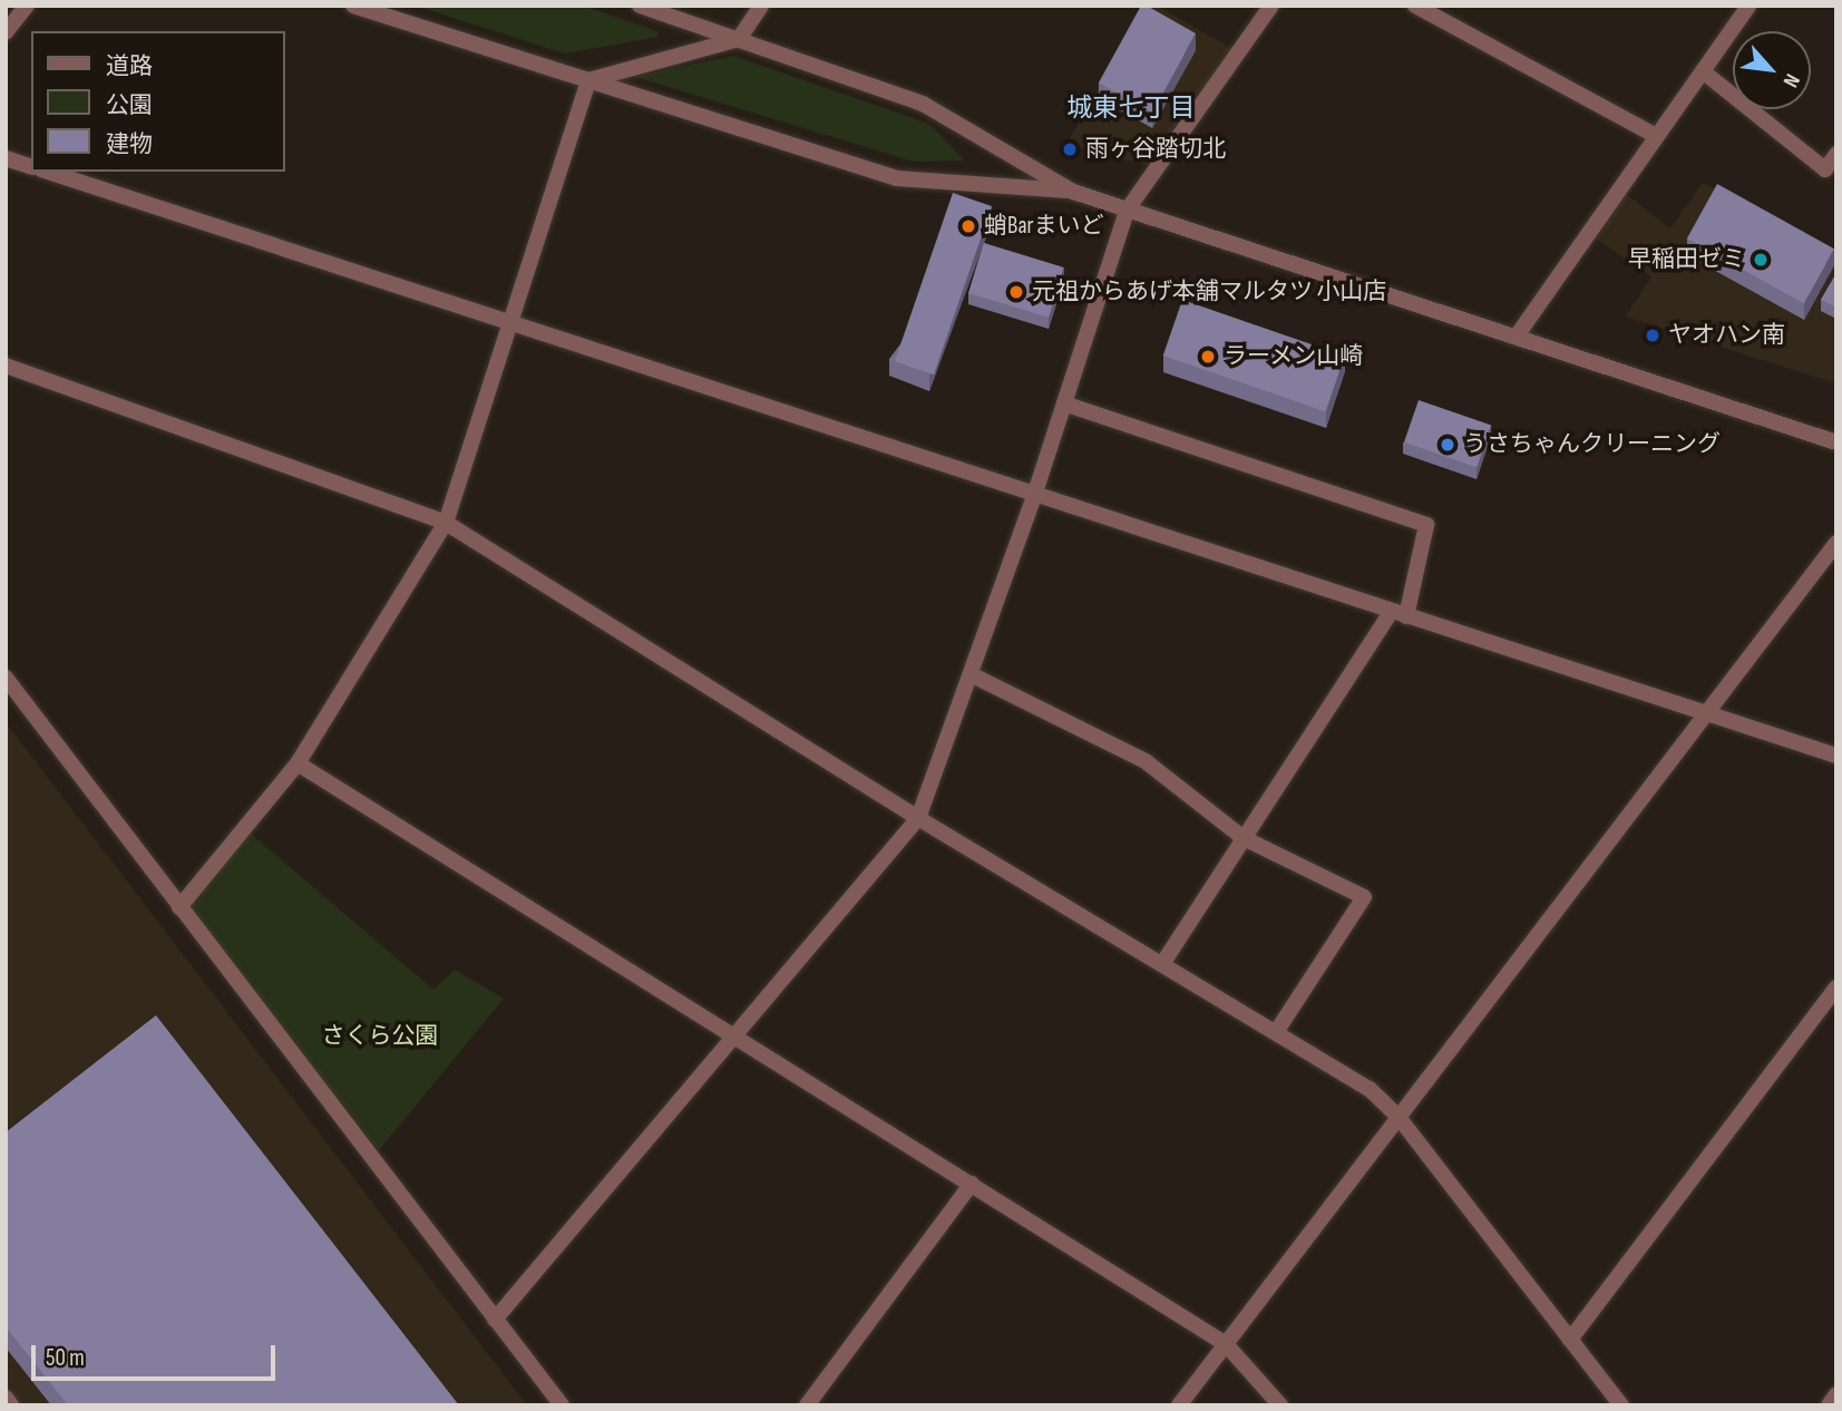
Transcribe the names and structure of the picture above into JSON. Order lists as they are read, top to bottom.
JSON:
{
  "districts": ["城東七丁目"],
  "parks": ["さくら公園"],
  "places": [
    "雨ヶ谷踏切北",
    "蛸Barまいど",
    "早稲田ゼミ",
    "元祖からあげ本舗マルタツ 小山店",
    "ヤオハン南",
    "ラーメン山崎",
    "うさちゃんクリーニング"
  ],
  "legend": ["道路", "公園", "建物"],
  "scale_bar": "50 m",
  "north": "bottom right"
}
